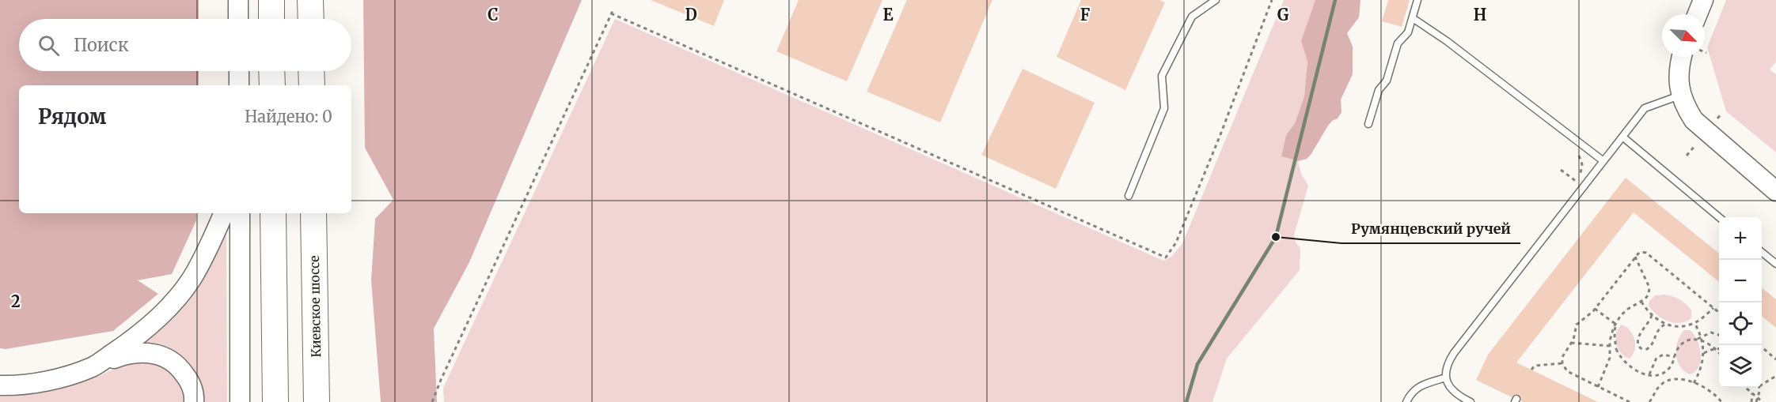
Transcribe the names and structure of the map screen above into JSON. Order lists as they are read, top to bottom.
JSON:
{
  "streets": {
    "highway": ["Киевское шоссе"]
  },
  "places": ["Румянцевский ручей"],
  "north": "bottom right",
  "page": {
    "search": "Поиск",
    "heading": ["Рядом", "Найдено: 0"],
    "map_buttons": ["+", "−"]
  },
  "grid": {
    "columns": [
      "C",
      "D",
      "E",
      "F",
      "G",
      "H"
    ],
    "rows": ["2"]
  }
}
